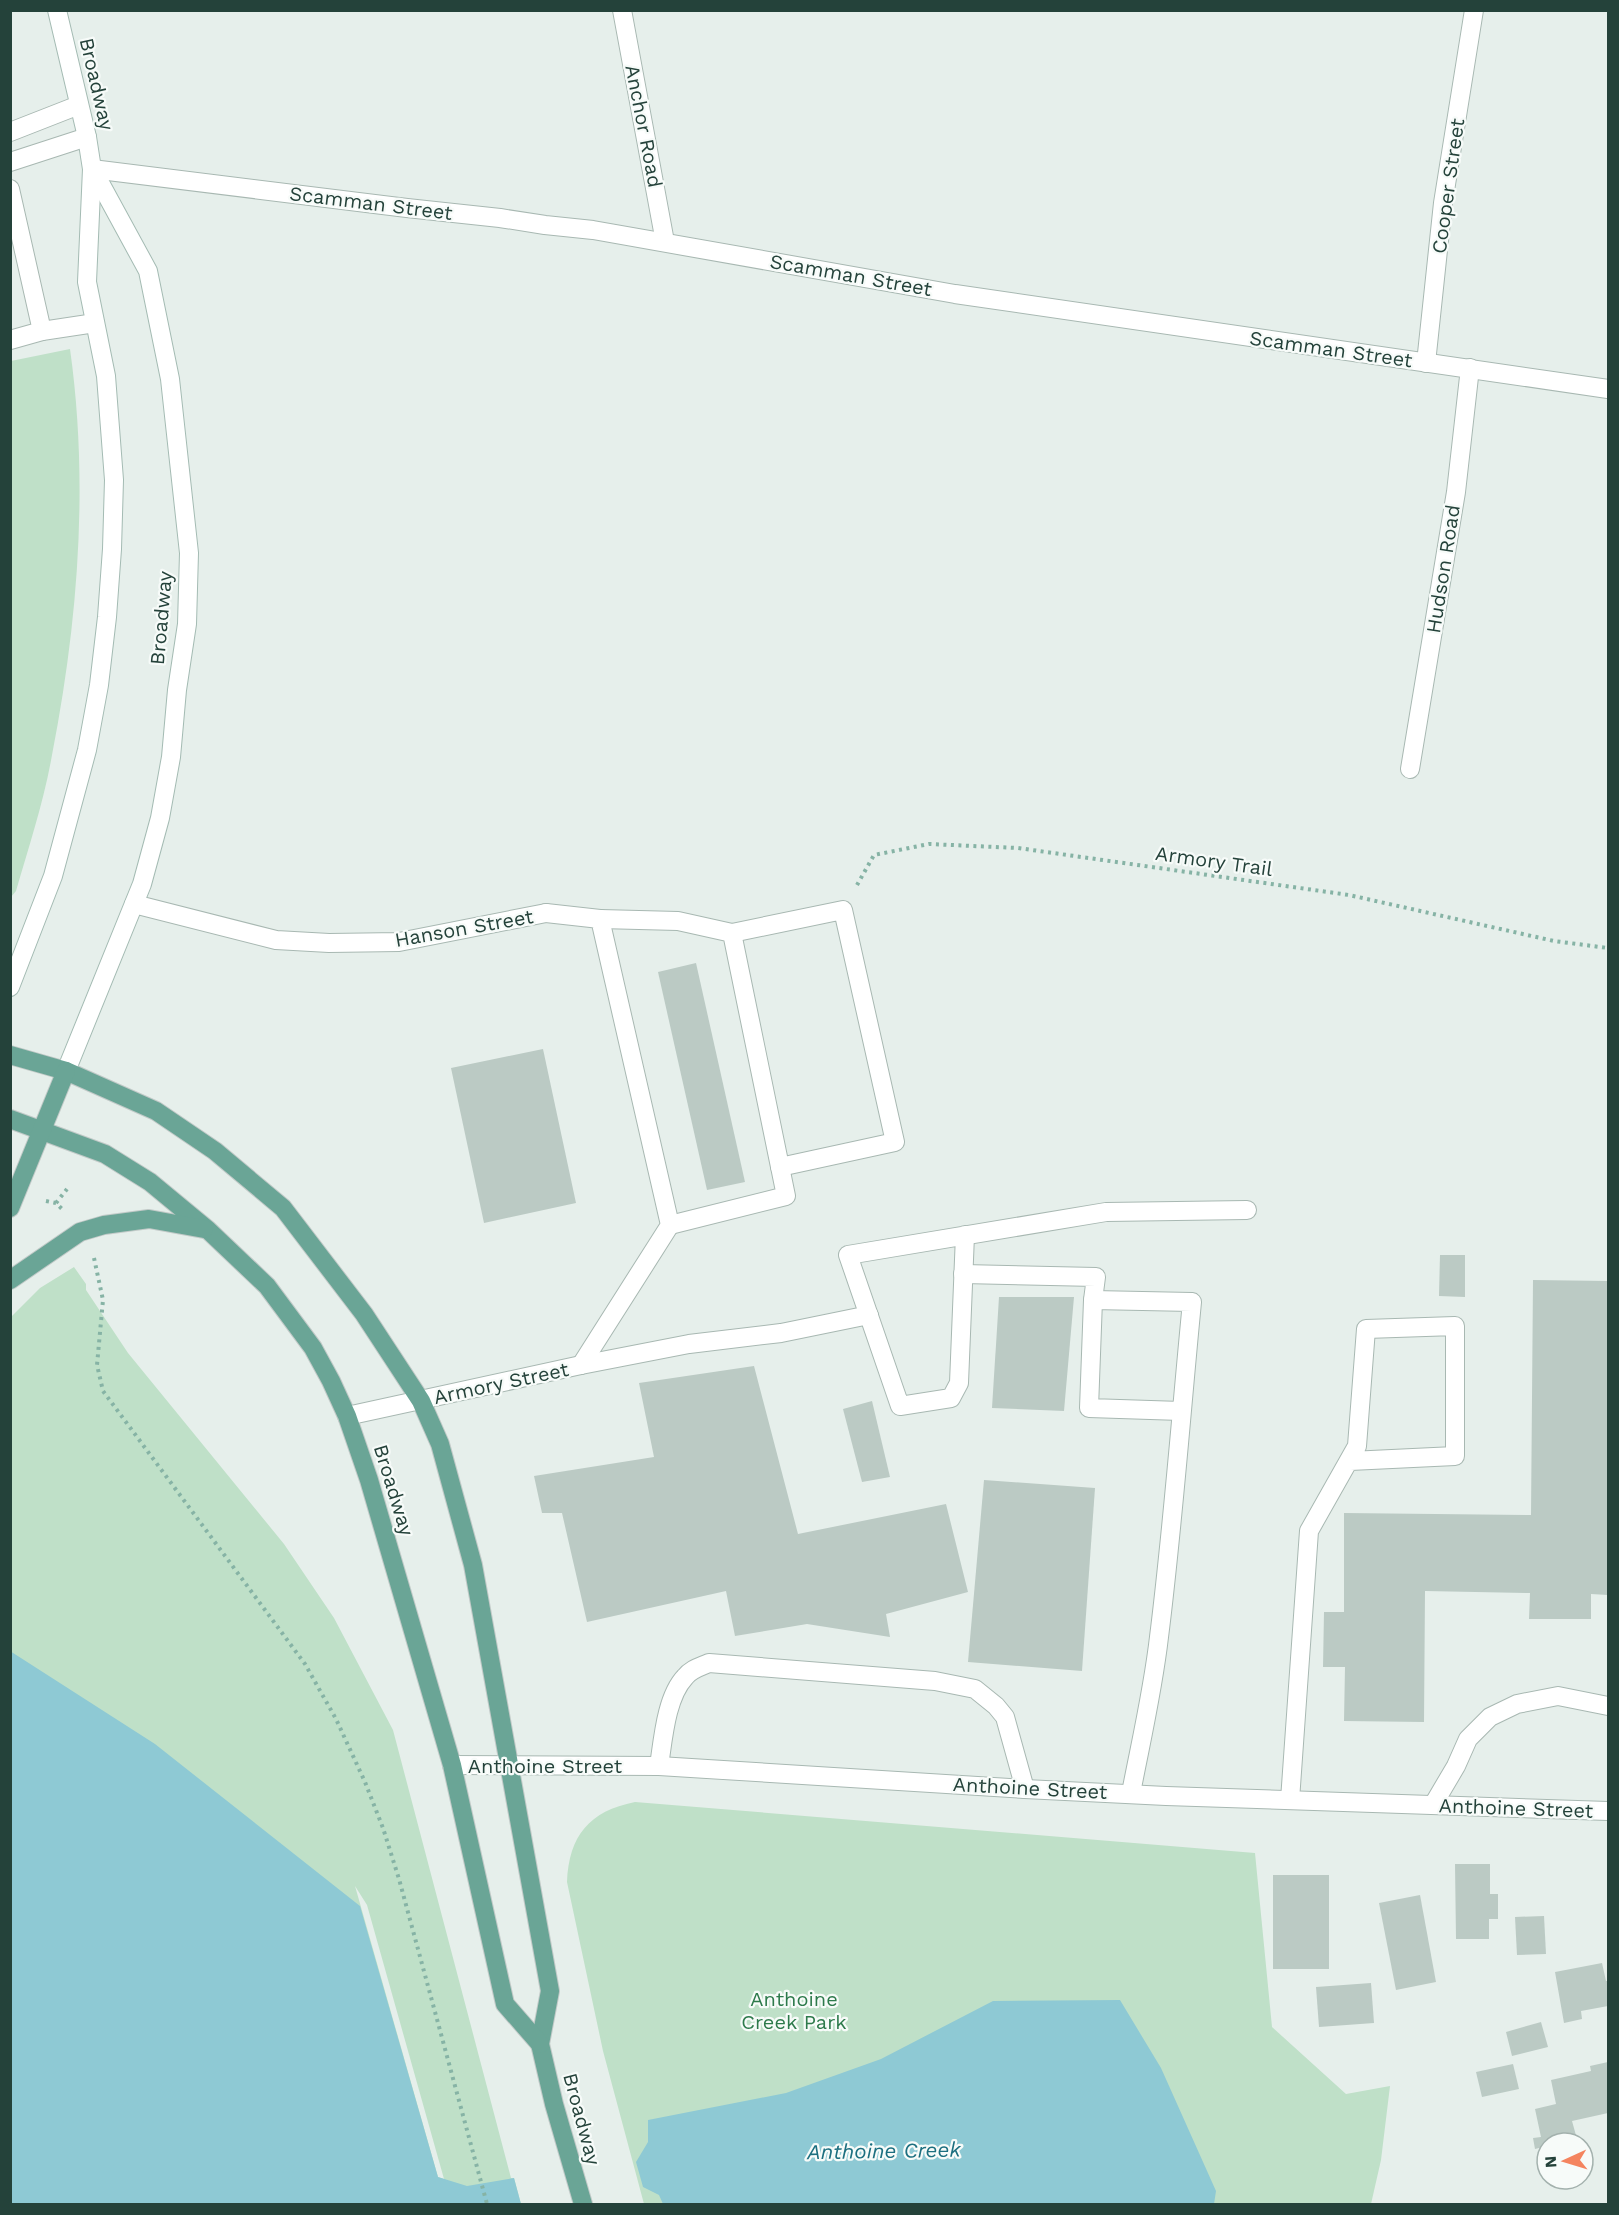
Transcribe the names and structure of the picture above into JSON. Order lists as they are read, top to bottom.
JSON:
{
  "streets": {
    "main road": ["Broadway"],
    "street": [
      "Anchor Road",
      "Cooper Street",
      "Scamman Street",
      "Hudson Road",
      "Hanson Street",
      "Armory Street",
      "Anthoine Street"
    ],
    "path": ["Armory Trail"]
  },
  "crossings": [
    ["Broadway", "Scamman Street"],
    ["Broadway", "Hanson Street"],
    ["Broadway", "Armory Street"],
    ["Broadway", "Anthoine Street"],
    ["Anchor Road", "Scamman Street"],
    ["Cooper Street", "Scamman Street"],
    ["Scamman Street", "Hudson Road"]
  ],
  "water": ["Anthoine Creek"],
  "parks": ["Anthoine Creek Park"],
  "north": "left"
}
